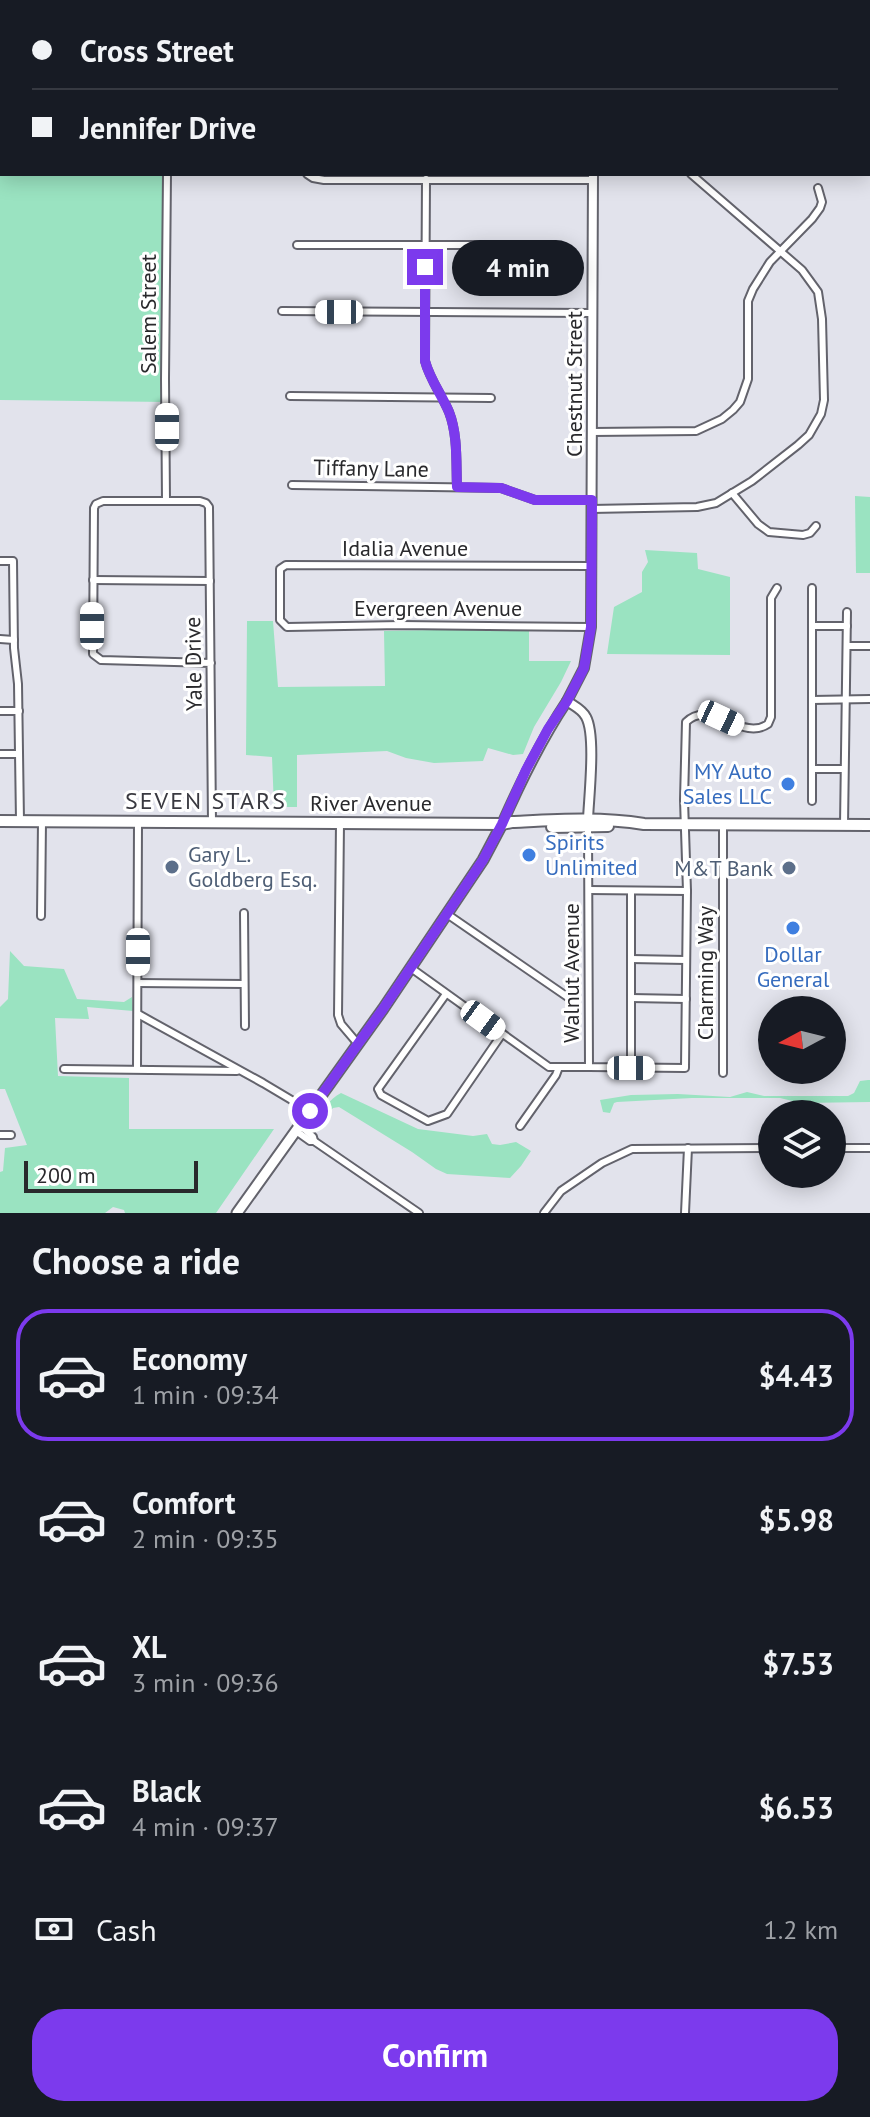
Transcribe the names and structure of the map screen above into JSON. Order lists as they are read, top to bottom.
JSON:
{
  "streets": {
    "highway": ["River Avenue"],
    "street": [
      "Salem Street",
      "Chestnut Street",
      "Tiffany Lane",
      "Idalia Avenue",
      "Evergreen Avenue",
      "Yale Drive",
      "Walnut Avenue",
      "Charming Way"
    ]
  },
  "crossings": [
    ["Salem Street", "Yale Drive"],
    ["Chestnut Street", "Tiffany Lane"],
    ["Chestnut Street", "Idalia Avenue"],
    ["Chestnut Street", "Evergreen Avenue"],
    ["Chestnut Street", "River Avenue"],
    ["Idalia Avenue", "Evergreen Avenue"],
    ["Yale Drive", "River Avenue"],
    ["River Avenue", "Walnut Avenue"],
    ["River Avenue", "Charming Way"]
  ],
  "districts": ["SEVEN STARS"],
  "places": [
    "MY Auto Sales LLC",
    "Spirits Unlimited",
    "Gary L. Goldberg Esq.",
    "M&T Bank",
    "Dollar General"
  ],
  "scale_bar": "200 m",
  "north": "left",
  "page": {
    "banner": ["Cross Street", "Jennifer Drive"],
    "bubble": "4 min",
    "scale": "200 m",
    "heading": "Choose a ride",
    "list": [
      {
        "name": "Economy",
        "note": "1 min · 09:34",
        "value": "$4.43"
      },
      {
        "name": "Comfort",
        "note": "2 min · 09:35",
        "value": "$5.98"
      },
      {
        "name": "XL",
        "note": "3 min · 09:36",
        "value": "$7.53"
      },
      {
        "name": "Black",
        "note": "4 min · 09:37",
        "value": "$6.53"
      }
    ],
    "pay": ["Cash", "1.2 km"],
    "buttons": "Confirm"
  }
}
